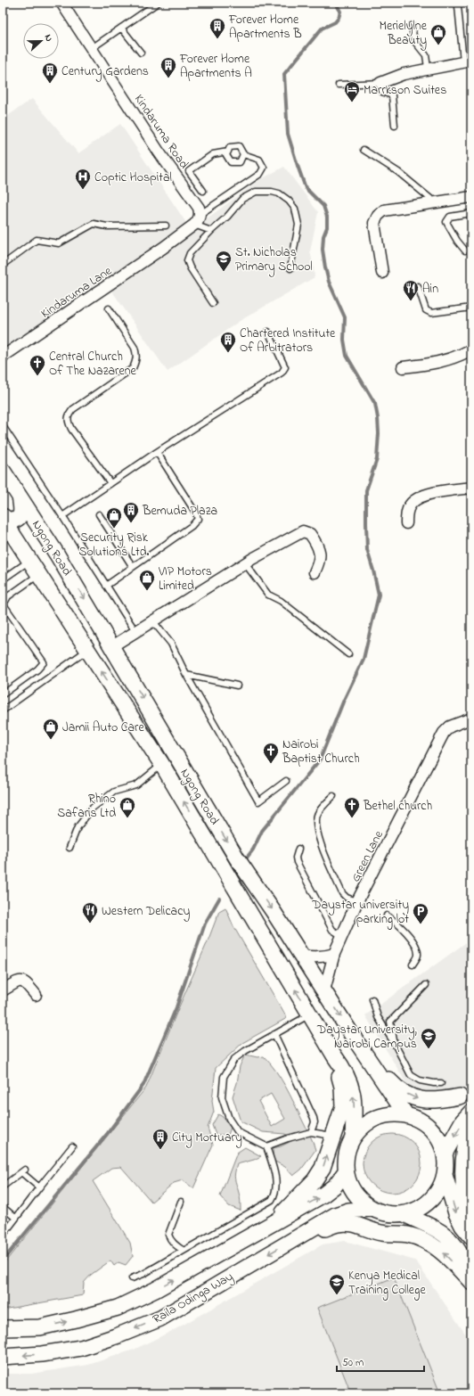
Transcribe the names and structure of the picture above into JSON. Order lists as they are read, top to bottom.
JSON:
{
  "streets": {
    "main road": ["Ngong Road", "Raila Odinga Way"],
    "street": ["Kindaruma Road", "Kindaruma Lane", "Green Lane"]
  },
  "crossings": [
    ["Ngong Road", "Green Lane"],
    ["Ngong Road", "Raila Odinga Way"]
  ],
  "places": {
    "building": [
      "Forever Home Apartments B",
      "Forever Home Apartments A",
      "Century Gardens",
      "Chartered Institute Of Arbitrators",
      "Bemuda Plaza",
      "City Mortuary"
    ],
    "shop": [
      "Merielylne Beauty",
      "Security Risk Solutions Ltd.",
      "VIP Motors Limited",
      "Jamii Auto Care",
      "Rhino Safaris Ltd"
    ],
    "hotel": ["Marrkson Suites"],
    "hospital": ["Coptic Hospital"],
    "school or university": ["St. Nicholas Primary School", "Daystar University, Nairobi Campus", "Kenya Medical Training College"],
    "restaurant": ["Ain", "Western Delicacy"],
    "church": ["Central Church Of The Nazarene", "Nairobi Baptist Church", "Bethel church"],
    "parking": ["Daystar university parking lot"]
  },
  "scale_bar": "50 m",
  "north": "right"
}
